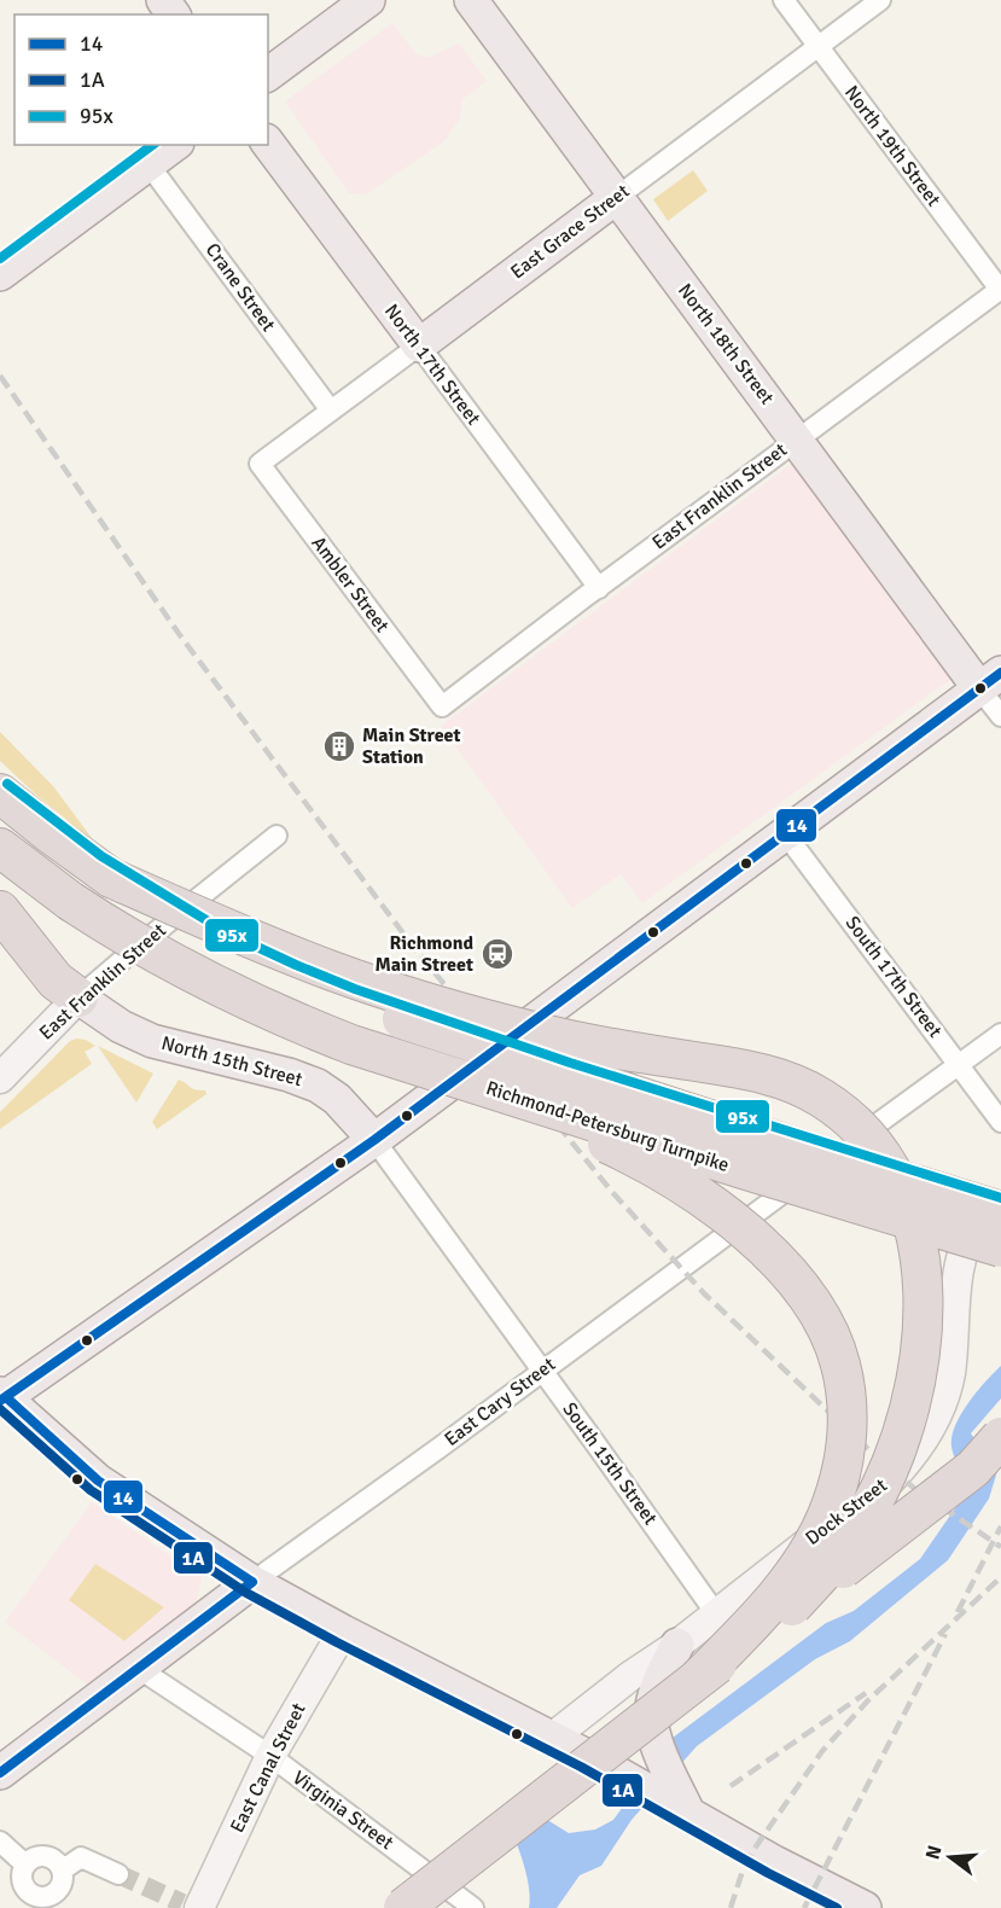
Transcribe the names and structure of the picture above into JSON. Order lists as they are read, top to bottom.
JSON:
{
  "streets": {
    "highway": ["Richmond-Petersburg Turnpike"],
    "main road": [
      "East Grace Street",
      "North 18th Street",
      "North 17th Street",
      "East Franklin Street",
      "North 15th Street",
      "East Cary Street",
      "Dock Street",
      "East Canal Street"
    ],
    "street": [
      "North 19th Street",
      "Crane Street",
      "Ambler Street",
      "South 17th Street",
      "South 15th Street",
      "Virginia Street"
    ]
  },
  "crossings": [
    ["North 19th Street", "East Grace Street"],
    ["North 19th Street", "East Franklin Street"],
    ["East Grace Street", "Crane Street"],
    ["East Grace Street", "North 18th Street"],
    ["East Grace Street", "North 17th Street"],
    ["East Grace Street", "Ambler Street"],
    ["North 18th Street", "East Franklin Street"],
    ["North 17th Street", "East Franklin Street"],
    ["East Franklin Street", "Ambler Street"],
    ["East Franklin Street", "North 15th Street"],
    ["South 17th Street", "East Cary Street"],
    ["North 15th Street", "South 15th Street"],
    ["East Cary Street", "South 15th Street"],
    ["East Cary Street", "Virginia Street"],
    ["South 15th Street", "Dock Street"],
    ["East Canal Street", "Virginia Street"]
  ],
  "places": {
    "building": ["Main Street Station"],
    "station": ["Richmond Main Street"]
  },
  "lines": ["transit line 95x", "transit line 14", "transit line 1A"],
  "legend": ["14", "1A", "95x"],
  "north": "left"
}
